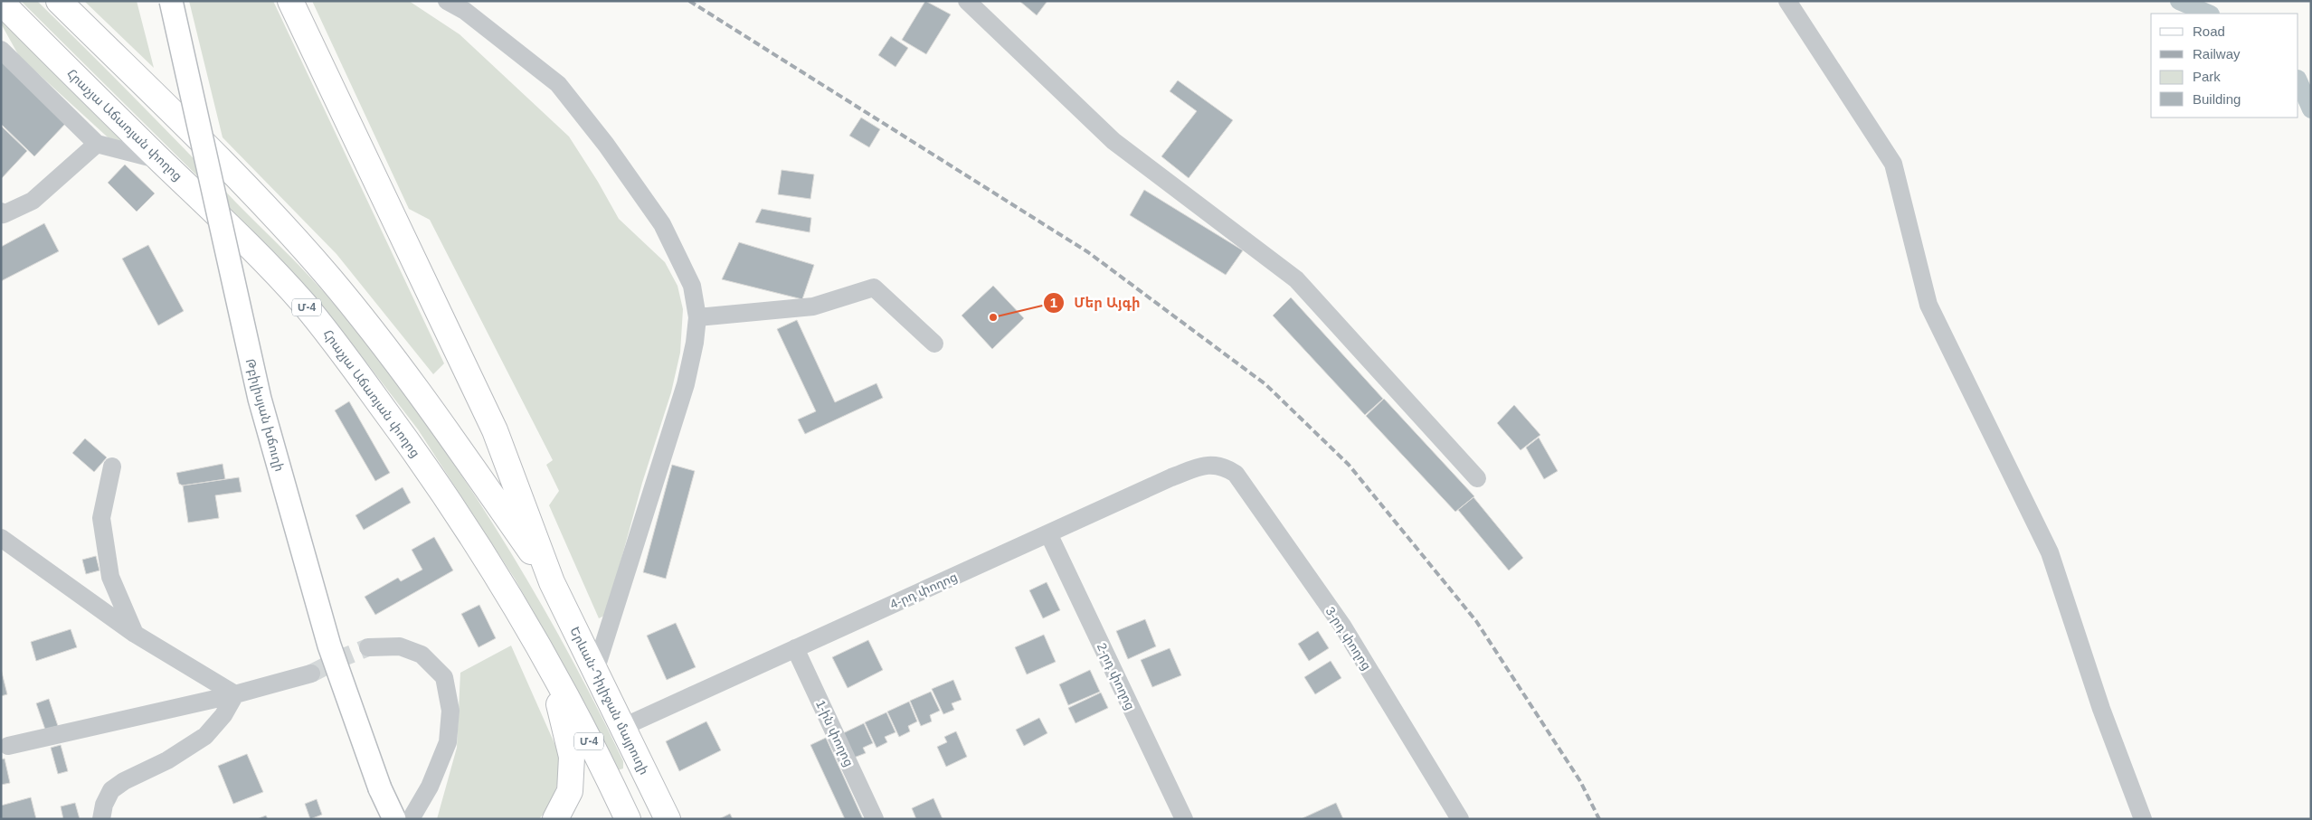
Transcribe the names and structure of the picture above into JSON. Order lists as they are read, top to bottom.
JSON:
{
  "streets": {
    "highway": ["Հրաչյա Աճառյան փողոց", "Մ-4", "Երևան-Դիլիջան մայրուղի"],
    "main road": ["Թբիլիսյան խճուղի"],
    "street": [
      "4-րդ փողոց",
      "3-րդ փողոց",
      "2-րդ փողոց",
      "1-ին փողոց"
    ]
  },
  "crossings": [
    ["Հրաչյա Աճառյան փողոց", "Մ-4"],
    ["4-րդ փողոց", "3-րդ փողոց"],
    ["4-րդ փողոց", "2-րդ փողոց"],
    ["4-րդ փողոց", "Երևան-Դիլիջան մայրուղի"],
    ["4-րդ փողոց", "1-ին փողոց"]
  ],
  "places": ["Մեր Այգի"],
  "legend": [
    "Road",
    "Railway",
    "Park",
    "Building"
  ]
}
